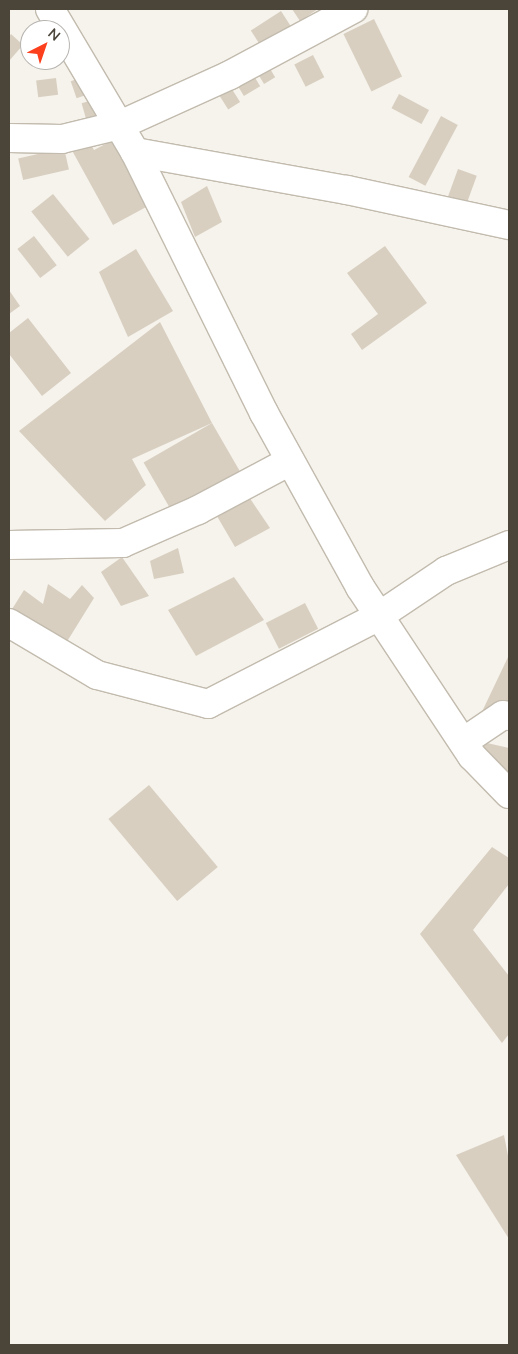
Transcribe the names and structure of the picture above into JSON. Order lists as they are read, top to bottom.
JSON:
{
  "north": "top right"
}
